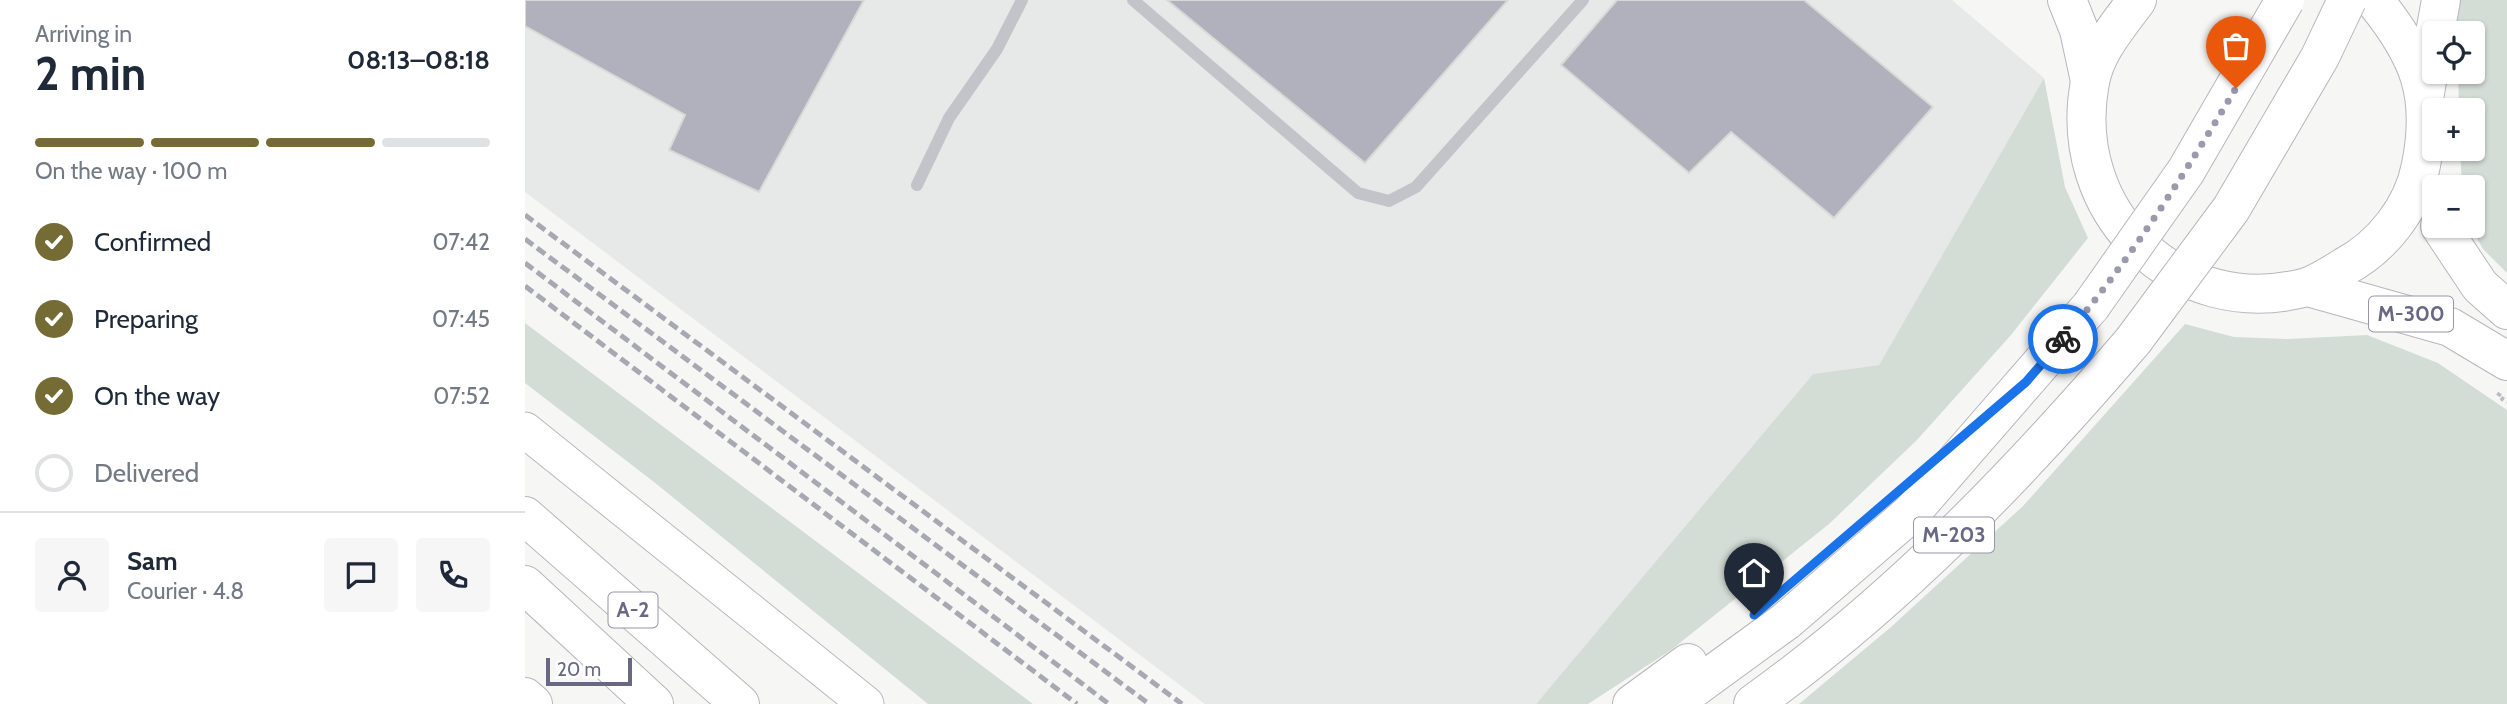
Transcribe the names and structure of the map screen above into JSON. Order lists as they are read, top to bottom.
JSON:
{
  "streets": {
    "main road": ["M-300", "M-203", "A-2"]
  },
  "scale_bar": "20 m",
  "page": {
    "heading": ["2 min", "Arriving in", "08:13–08:18"],
    "panel": ["Sam", "Courier · 4.8"],
    "map_buttons": ["+", "−"],
    "bar": "On the way · 100 m",
    "list": [
      ["Confirmed", "07:42"],
      ["Preparing", "07:45"],
      ["On the way", "07:52"],
      "Delivered"
    ],
    "scale": "20 m"
  }
}
